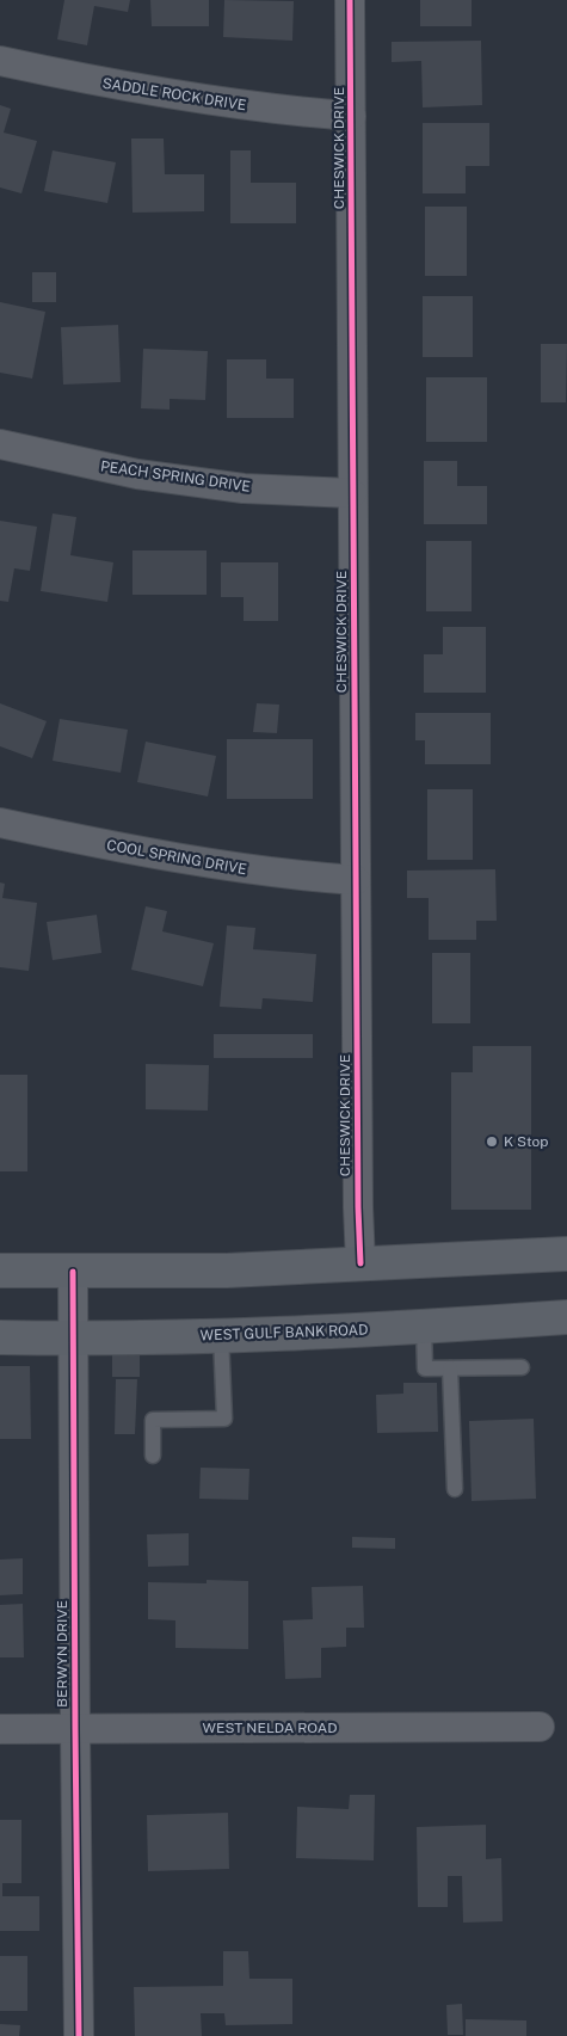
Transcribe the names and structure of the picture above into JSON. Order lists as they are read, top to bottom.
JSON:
{
  "streets": {
    "main road": ["WEST GULF BANK ROAD"],
    "street": [
      "SADDLE ROCK DRIVE",
      "CHESWICK DRIVE",
      "PEACH SPRING DRIVE",
      "COOL SPRING DRIVE",
      "BERWYN DRIVE",
      "WEST NELDA ROAD"
    ]
  },
  "crossings": [
    ["SADDLE ROCK DRIVE", "CHESWICK DRIVE"],
    ["CHESWICK DRIVE", "PEACH SPRING DRIVE"],
    ["CHESWICK DRIVE", "COOL SPRING DRIVE"],
    ["WEST GULF BANK ROAD", "BERWYN DRIVE"],
    ["BERWYN DRIVE", "WEST NELDA ROAD"]
  ],
  "places": ["K Stop"]
}
